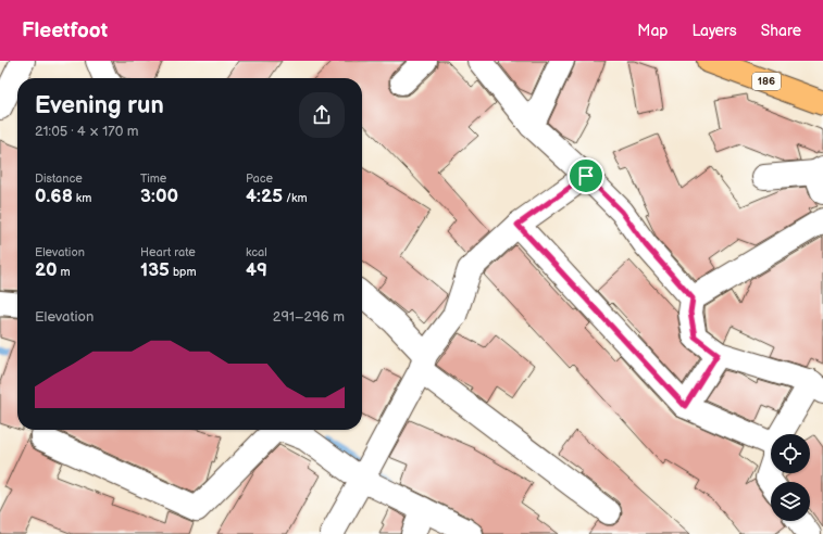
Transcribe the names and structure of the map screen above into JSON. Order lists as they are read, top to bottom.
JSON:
{
  "streets": {
    "main road": ["186"]
  },
  "page": {
    "header": "Fleetfoot",
    "nav": ["Map", "Layers", "Share"],
    "heading": ["Evening run", "21:05 · 4 × 170 m"],
    "stats": [
      ["Distance", "0.68 km"],
      ["Time", "3:00"],
      ["Pace", "4:25 /km"],
      ["Elevation", "20 m"],
      ["Heart rate", "135 bpm"],
      ["kcal", "49"]
    ],
    "chart": ["Elevation", "291–296 m"]
  }
}
